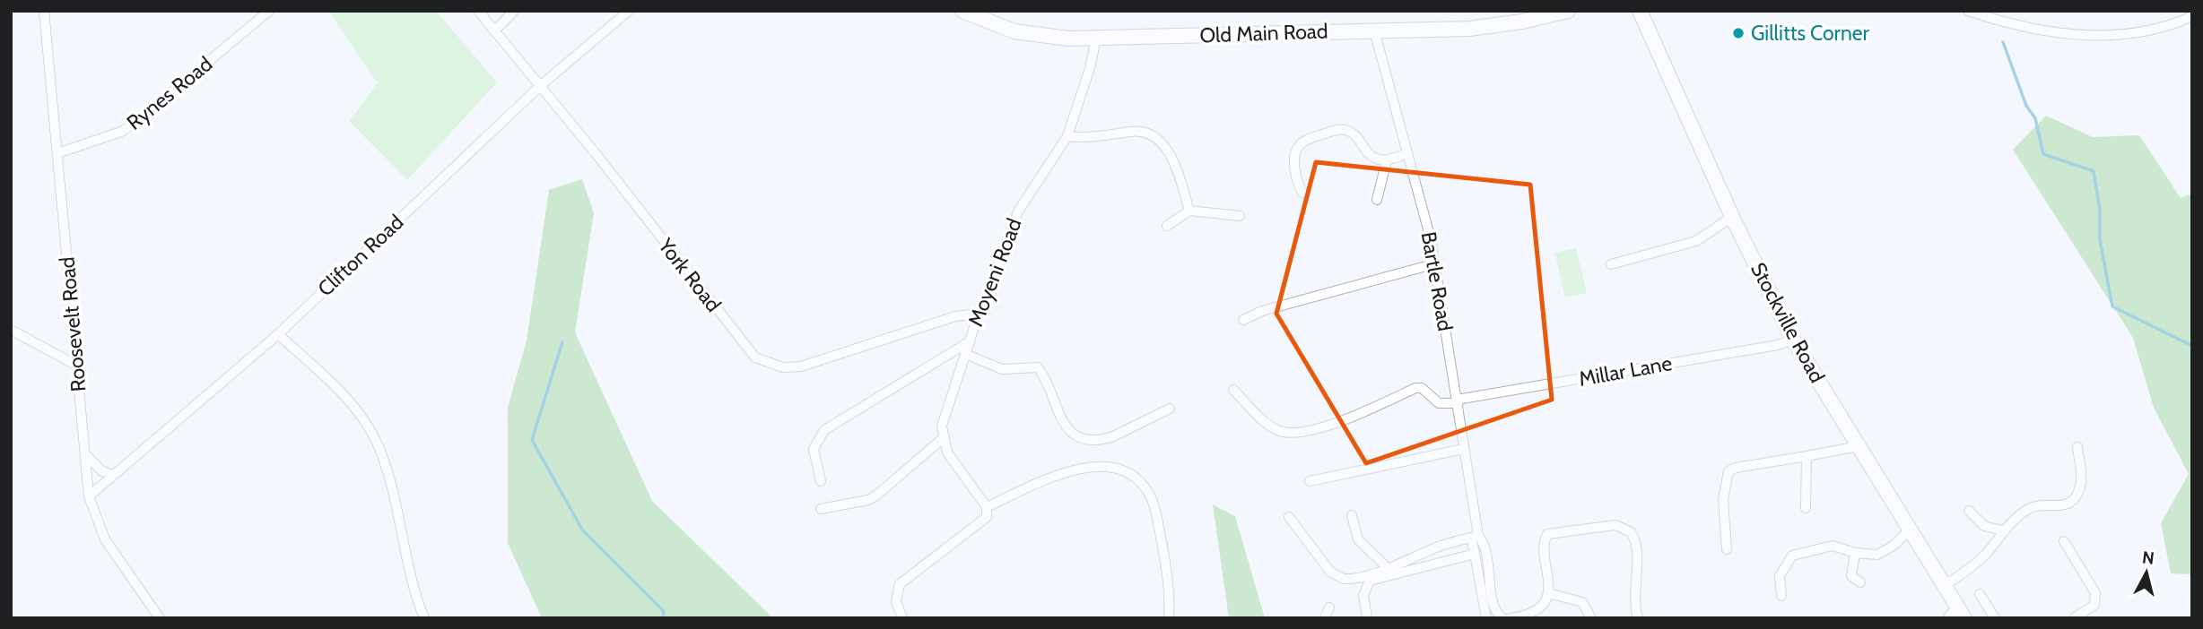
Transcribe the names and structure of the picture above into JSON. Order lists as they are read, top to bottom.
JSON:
{
  "streets": {
    "street": [
      "Old Main Road",
      "Rynes Road",
      "Clifton Road",
      "Moyeni Road",
      "York Road",
      "Bartle Road",
      "Stockville Road",
      "Roosevelt Road",
      "Millar Lane"
    ]
  },
  "crossings": [
    ["Old Main Road", "Moyeni Road"],
    ["Old Main Road", "Bartle Road"],
    ["Rynes Road", "Roosevelt Road"],
    ["Clifton Road", "York Road"],
    ["Clifton Road", "Roosevelt Road"],
    ["Moyeni Road", "York Road"],
    ["Bartle Road", "Millar Lane"],
    ["Stockville Road", "Millar Lane"]
  ],
  "places": ["Gillitts Corner"],
  "north": "top"
}
